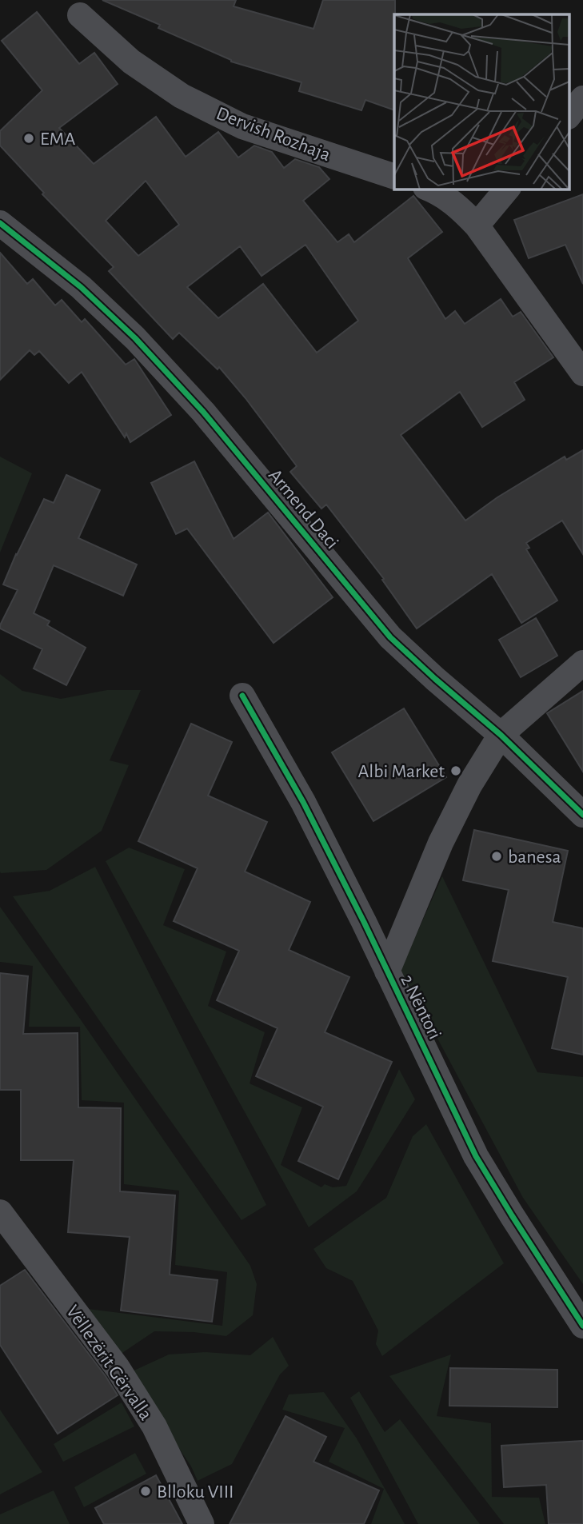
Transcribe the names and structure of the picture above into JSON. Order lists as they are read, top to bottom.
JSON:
{
  "streets": {
    "street": [
      "Dervish Rozhaja",
      "Armend Daci",
      "2 Nëntori",
      "Vëllezërit Gërvalla"
    ]
  },
  "crossings": [
    ["Armend Daci", "2 Nëntori"]
  ],
  "places": [
    "EMA",
    "Albi Market",
    "banesa",
    "Blloku VIII"
  ]
}
